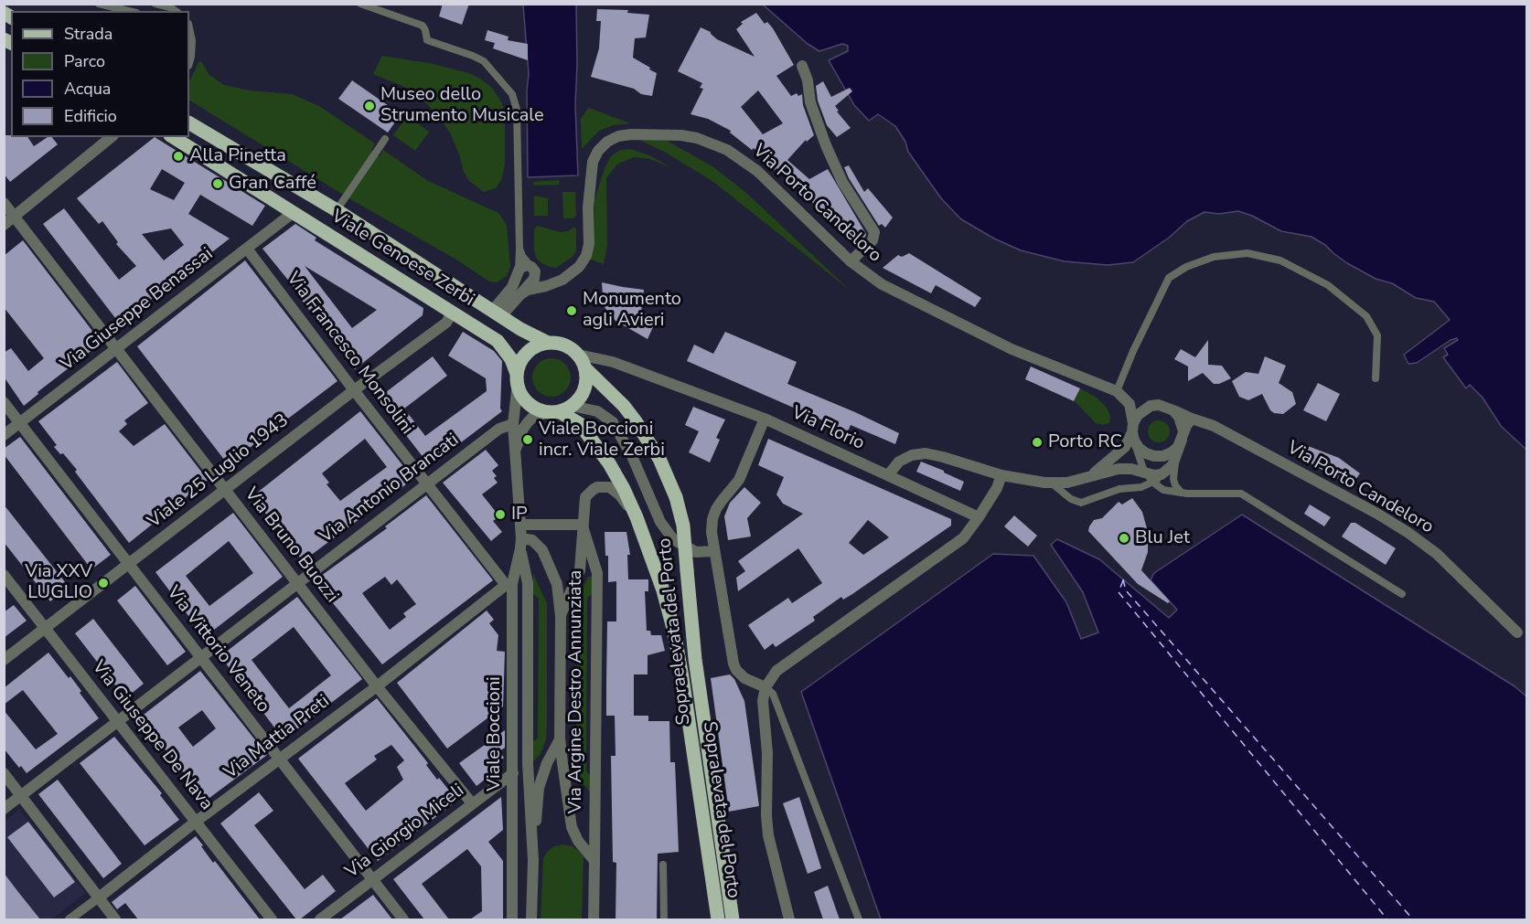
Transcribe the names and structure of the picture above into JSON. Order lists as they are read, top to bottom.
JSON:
{
  "streets": {
    "main road": ["Viale Genoese Zerbi", "Sopraelevata del Porto", "Sopralevata del Porto"],
    "street": [
      "Via Porto Candeloro",
      "Via Giuseppe Benassai",
      "Via Francesco Monsolini",
      "Via Florio",
      "Viale 25 Luglio 1943",
      "Via Antonio Brancati",
      "Via Bruno Buozzi",
      "Via Vittorio Veneto",
      "Via Argine Destro Annunziata",
      "Viale Boccioni",
      "Via Giuseppe De Nava",
      "Via Mattia Preti",
      "Via Giorgio Miceli"
    ]
  },
  "crossings": [
    ["Viale Genoese Zerbi", "Via Giuseppe Benassai"],
    ["Viale Genoese Zerbi", "Via Florio"],
    ["Viale Genoese Zerbi", "Viale 25 Luglio 1943"],
    ["Viale Genoese Zerbi", "Sopraelevata del Porto"],
    ["Viale Genoese Zerbi", "Viale Boccioni"],
    ["Viale Genoese Zerbi", "Sopralevata del Porto"],
    ["Via Giuseppe Benassai", "Via Francesco Monsolini"],
    ["Via Giuseppe Benassai", "Via Bruno Buozzi"],
    ["Via Giuseppe Benassai", "Via Vittorio Veneto"],
    ["Via Francesco Monsolini", "Viale 25 Luglio 1943"],
    ["Via Francesco Monsolini", "Via Antonio Brancati"],
    ["Via Francesco Monsolini", "Viale Boccioni"],
    ["Via Francesco Monsolini", "Via Mattia Preti"],
    ["Via Florio", "Sopraelevata del Porto"],
    ["Via Florio", "Viale Boccioni"],
    ["Via Florio", "Sopralevata del Porto"],
    ["Viale 25 Luglio 1943", "Via Bruno Buozzi"],
    ["Viale 25 Luglio 1943", "Via Vittorio Veneto"],
    ["Viale 25 Luglio 1943", "Via Giuseppe De Nava"],
    ["Via Antonio Brancati", "Via Bruno Buozzi"],
    ["Via Antonio Brancati", "Via Vittorio Veneto"],
    ["Via Antonio Brancati", "Viale Boccioni"],
    ["Via Antonio Brancati", "Via Giuseppe De Nava"],
    ["Via Bruno Buozzi", "Via Mattia Preti"],
    ["Via Bruno Buozzi", "Via Giorgio Miceli"],
    ["Sopraelevata del Porto", "Viale Boccioni"],
    ["Sopraelevata del Porto", "Sopralevata del Porto"],
    ["Via Vittorio Veneto", "Via Mattia Preti"],
    ["Via Vittorio Veneto", "Via Giorgio Miceli"],
    ["Via Argine Destro Annunziata", "Viale Boccioni"],
    ["Via Argine Destro Annunziata", "Sopralevata del Porto"],
    ["Viale Boccioni", "Via Mattia Preti"],
    ["Viale Boccioni", "Sopralevata del Porto"],
    ["Viale Boccioni", "Via Giorgio Miceli"],
    ["Via Giuseppe De Nava", "Via Mattia Preti"]
  ],
  "places": [
    "Museo dello Strumento Musicale",
    "Alla Pinetta",
    "Gran Caffé",
    "Monumento agli Avieri",
    "Viale Boccioni incr. Viale Zerbi",
    "Porto RC",
    "IP",
    "Blu Jet",
    "Via XXV LUGLIO"
  ],
  "legend": [
    "Strada",
    "Parco",
    "Acqua",
    "Edificio"
  ]
}
